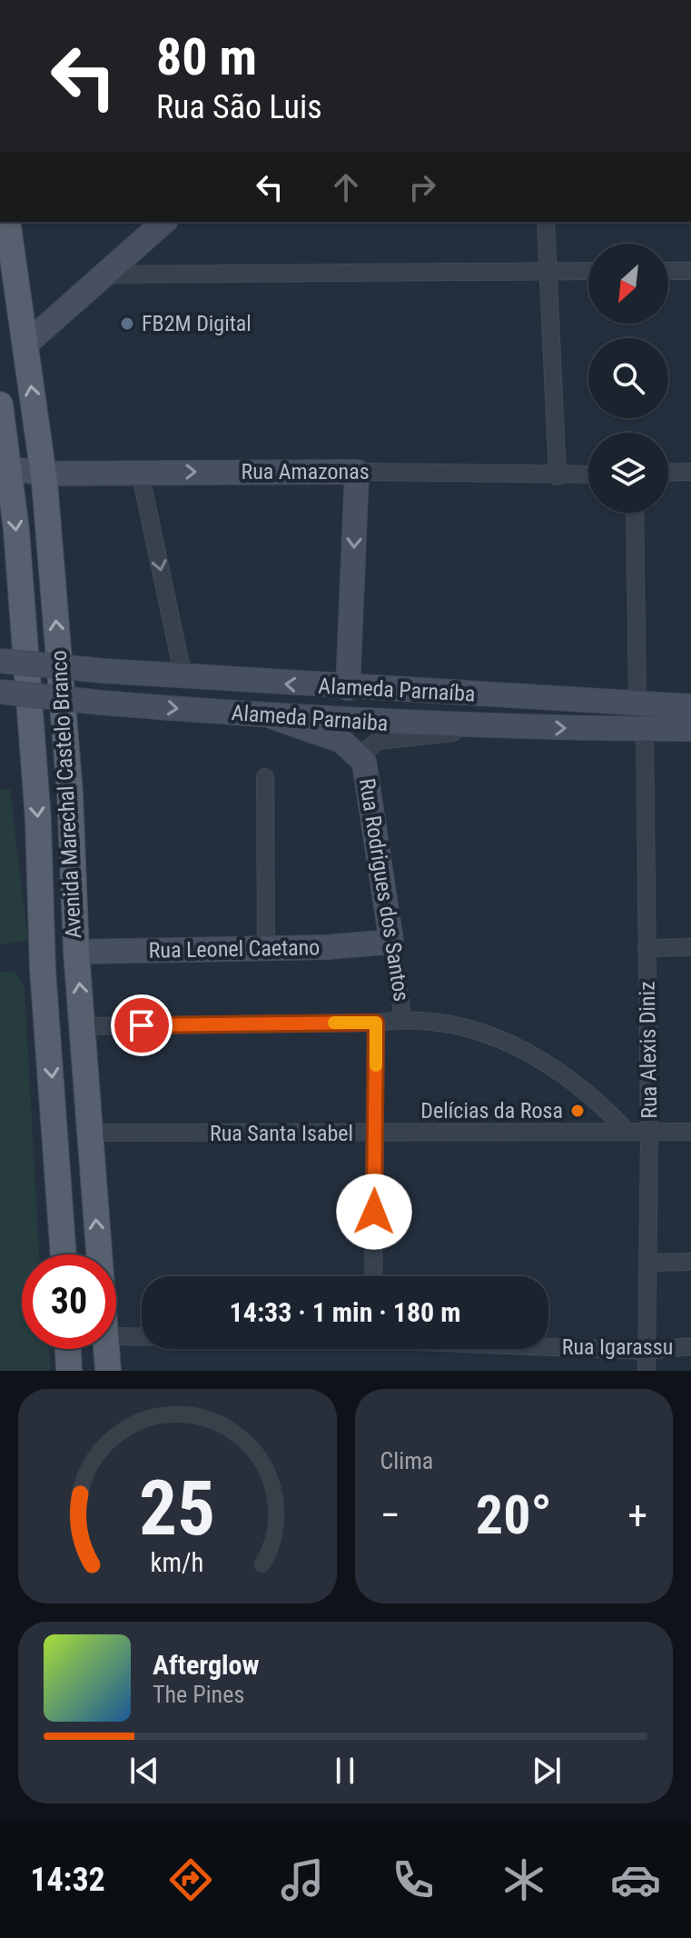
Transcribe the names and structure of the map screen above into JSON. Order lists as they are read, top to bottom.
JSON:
{
  "streets": {
    "main road": [
      "Rua Amazonas",
      "Alameda Parnaíba",
      "Alameda Parnaiba",
      "Avenida Marechal Castelo Branco",
      "Rua Rodrigues dos Santos",
      "Rua Leonel Caetano"
    ],
    "street": ["Rua Alexis Diniz", "Rua Santa Isabel", "Rua Igarassu"]
  },
  "crossings": [
    ["Rua Amazonas", "Avenida Marechal Castelo Branco"],
    ["Alameda Parnaiba", "Rua Rodrigues dos Santos"],
    ["Alameda Parnaiba", "Rua Alexis Diniz"],
    ["Avenida Marechal Castelo Branco", "Rua Leonel Caetano"],
    ["Avenida Marechal Castelo Branco", "Rua Santa Isabel"],
    ["Rua Rodrigues dos Santos", "Rua Leonel Caetano"],
    ["Rua Rodrigues dos Santos", "Rua Santa Isabel"],
    ["Rua Alexis Diniz", "Rua Santa Isabel"],
    ["Rua Alexis Diniz", "Rua Igarassu"]
  ],
  "one_way": ["Alameda Parnaiba"],
  "places": ["FB2M Digital", "Delícias da Rosa"],
  "north": "bottom left",
  "page": {
    "turn": ["80 m", "Rua São Luis"],
    "limit": "30",
    "trip": "14:33 · 1 min · 180 m",
    "tile": "Clima",
    "heat": ["−", "20°", "+"],
    "song": ["Afterglow", "The Pines"],
    "tabs": "14:32",
    "gauge": ["25", "km/h"]
  }
}
